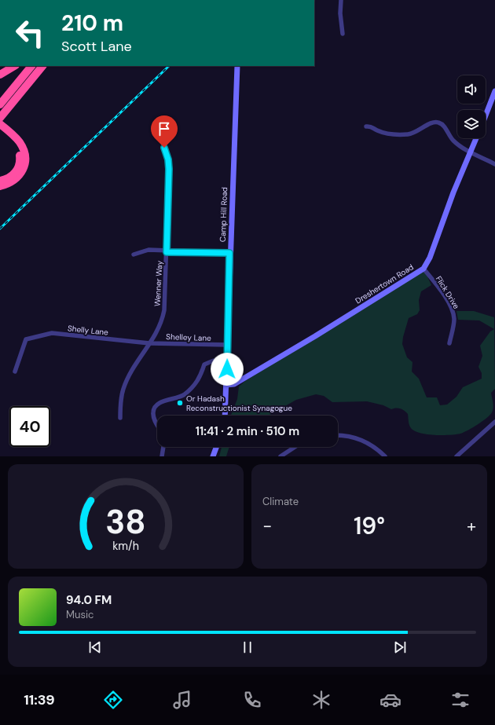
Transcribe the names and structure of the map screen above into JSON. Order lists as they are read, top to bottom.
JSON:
{
  "streets": {
    "street": [
      "Camp Hill Road",
      "Wenner Way",
      "Dreshertown Road",
      "Flick Drive",
      "Shelly Lane",
      "Shelley Lane"
    ]
  },
  "crossings": [
    ["Camp Hill Road", "Dreshertown Road"],
    ["Camp Hill Road", "Shelley Lane"],
    ["Wenner Way", "Shelly Lane"],
    ["Wenner Way", "Shelley Lane"],
    ["Dreshertown Road", "Flick Drive"],
    ["Shelly Lane", "Shelley Lane"]
  ],
  "places": ["Or Hadash Reconstructionist Synagogue"],
  "page": {
    "turn": ["210 m", "Scott Lane"],
    "limit": "40",
    "trip": "11:41 · 2 min · 510 m",
    "tile": "Climate",
    "heat": ["−", "19°", "+"],
    "song": ["94.0 FM", "Music"],
    "tabs": "11:39",
    "gauge": ["38", "km/h"]
  }
}
